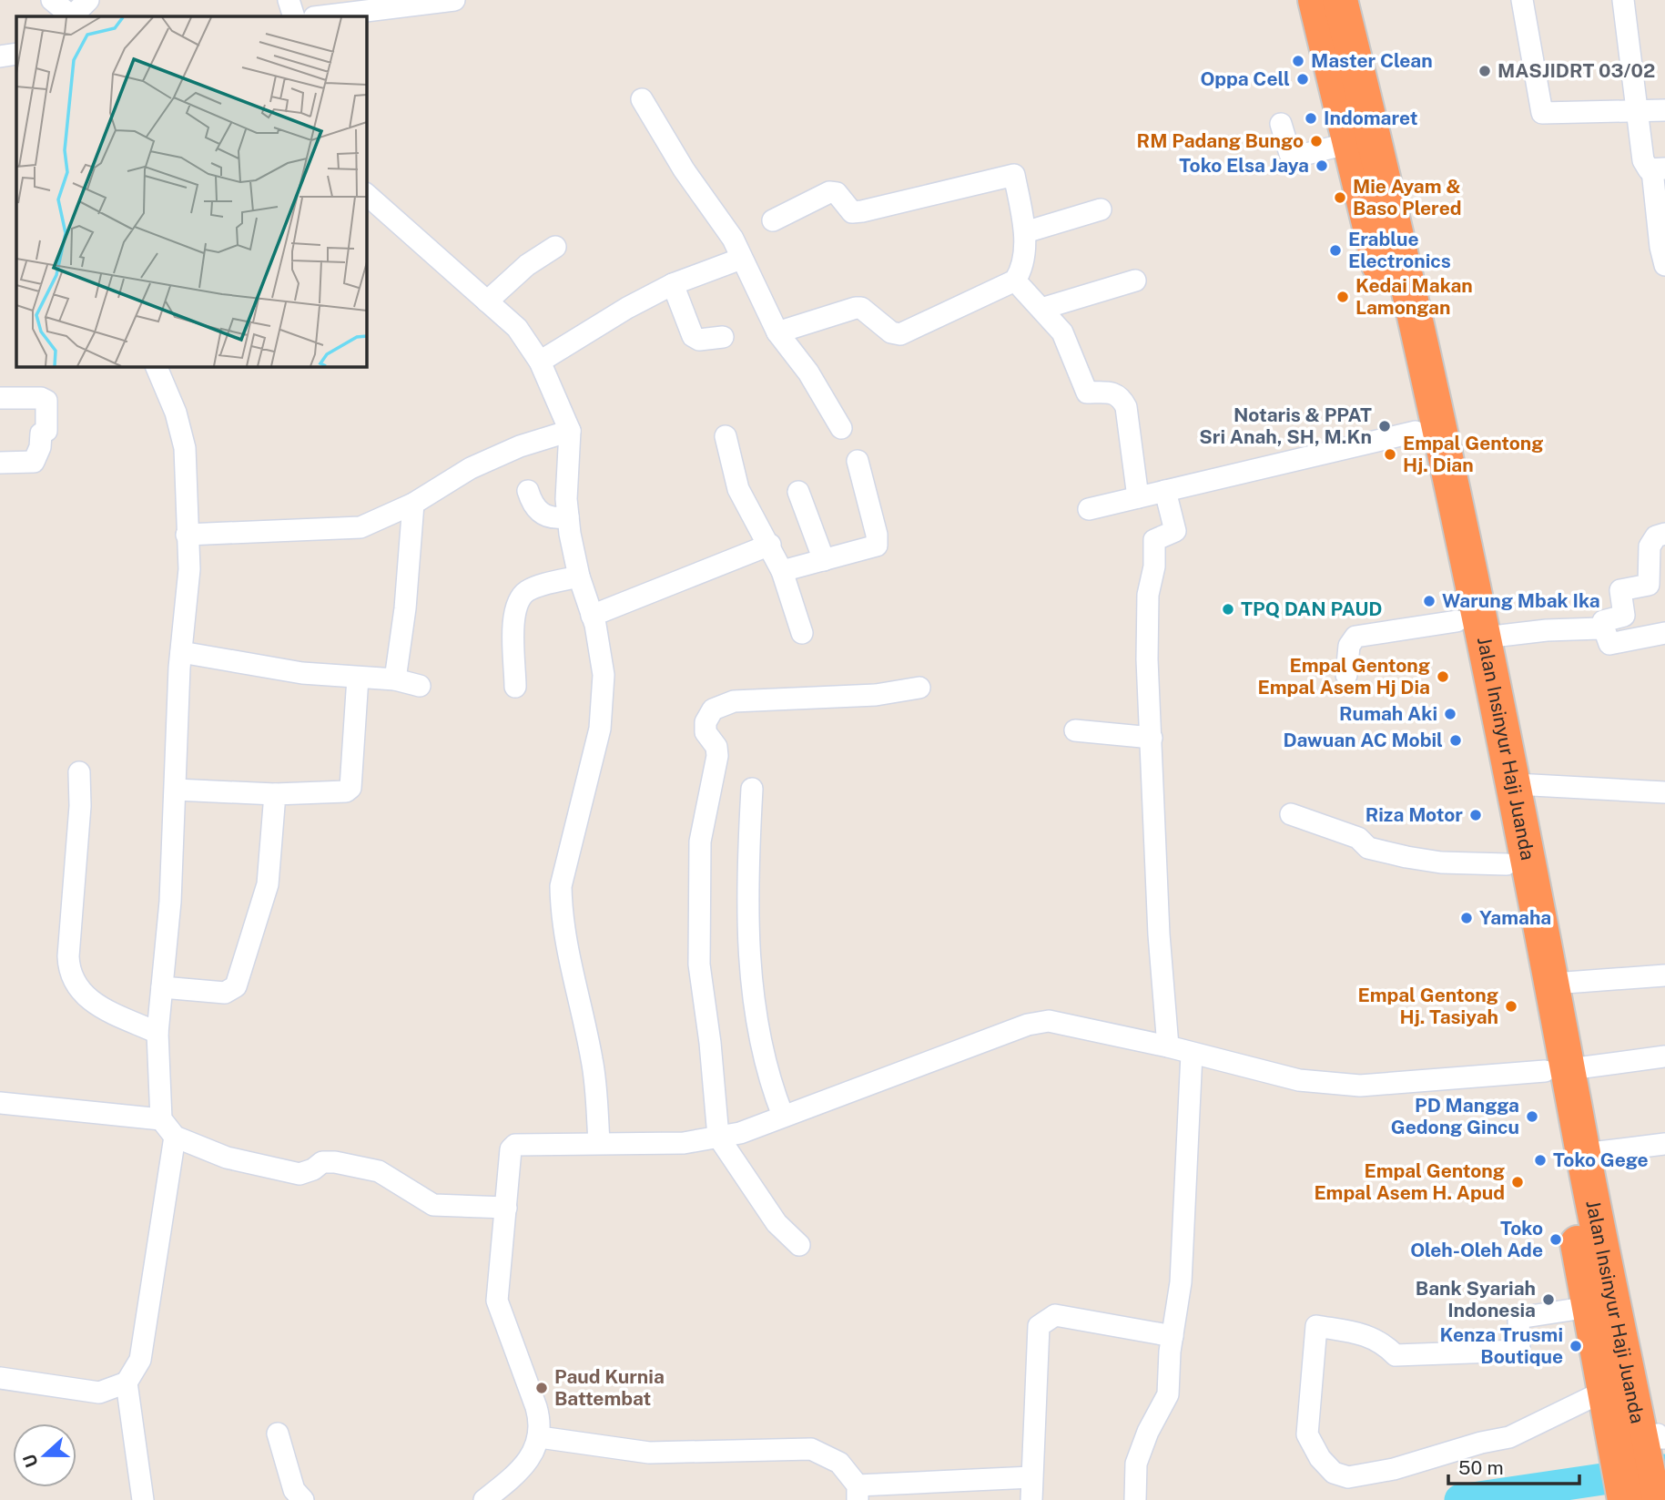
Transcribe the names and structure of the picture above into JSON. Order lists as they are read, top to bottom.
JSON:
{
  "streets": {
    "highway": ["Jalan Insinyur Haji Juanda"]
  },
  "places": [
    "Master Clean",
    "MASJIDRT 03/02",
    "Oppa Cell",
    "Indomaret",
    "RM Padang Bungo",
    "Toko Elsa Jaya",
    "Mie Ayam & Baso Plered",
    "Erablue Electronics",
    "Kedai Makan Lamongan",
    "Notaris & PPAT Sri Anah, SH, M.Kn",
    "Empal Gentong Hj. Dian",
    "Warung Mbak Ika",
    "TPQ DAN PAUD",
    "Empal Gentong Empal Asem Hj Dia",
    "Rumah Aki",
    "Dawuan AC Mobil",
    "Riza Motor",
    "Yamaha",
    "Empal Gentong Hj. Tasiyah",
    "PD Mangga Gedong Gincu",
    "Toko Gege",
    "Empal Gentong Empal Asem H. Apud",
    "Toko Oleh-Oleh Ade",
    "Bank Syariah Indonesia",
    "Kenza Trusmi Boutique",
    "Paud Kurnia Battembat"
  ],
  "scale_bar": "50 m",
  "north": "left"
}
